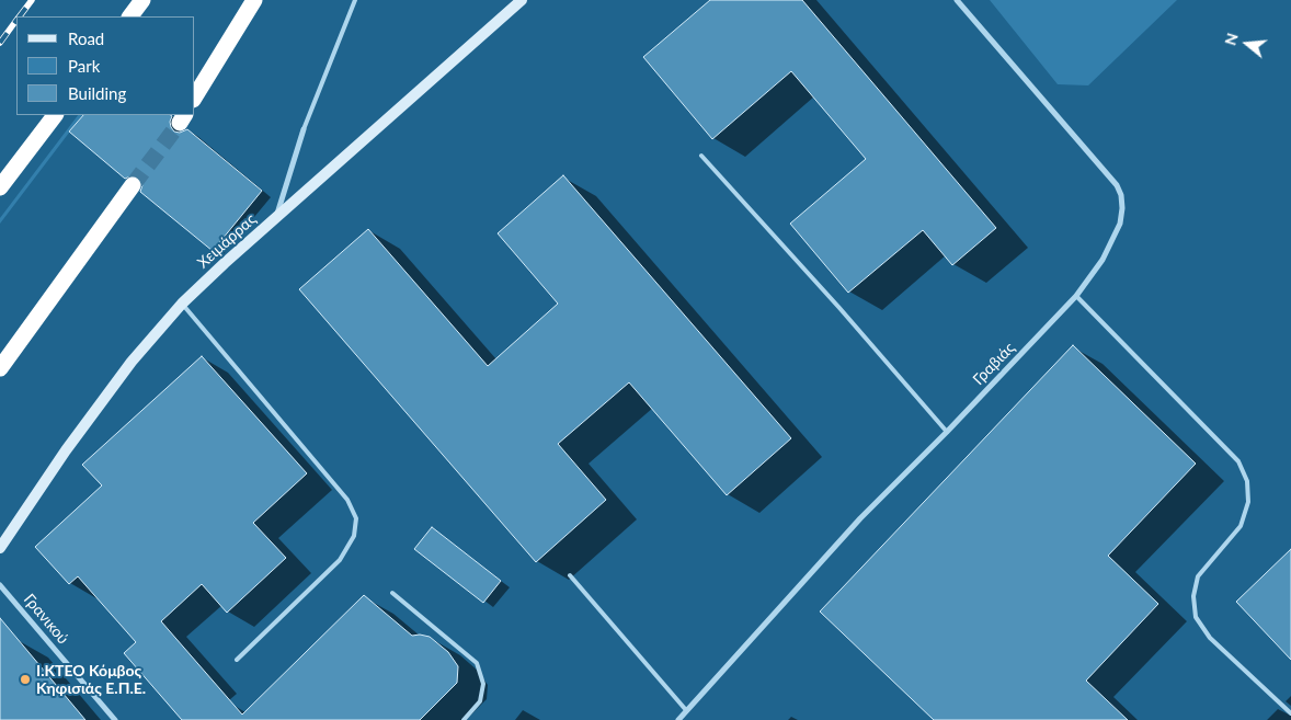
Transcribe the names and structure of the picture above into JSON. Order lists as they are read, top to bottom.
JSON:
{
  "streets": {
    "street": ["Χειμάρρας", "Γραβιάς", "Γρανικού"]
  },
  "places": ["Ι.ΚΤΕΟ Κόμβος Κηφισιάς Ε.Π.Ε."],
  "legend": ["Road", "Park", "Building"],
  "north": "left"
}
